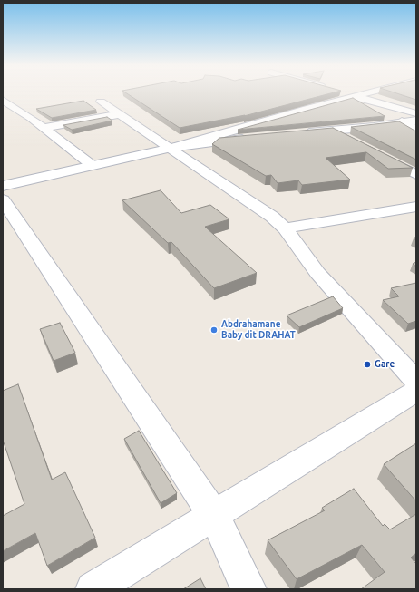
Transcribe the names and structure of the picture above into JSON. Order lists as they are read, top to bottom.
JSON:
{
  "places": ["Abdrahamane Baby dit DRAHAT", "Gare"]
}
